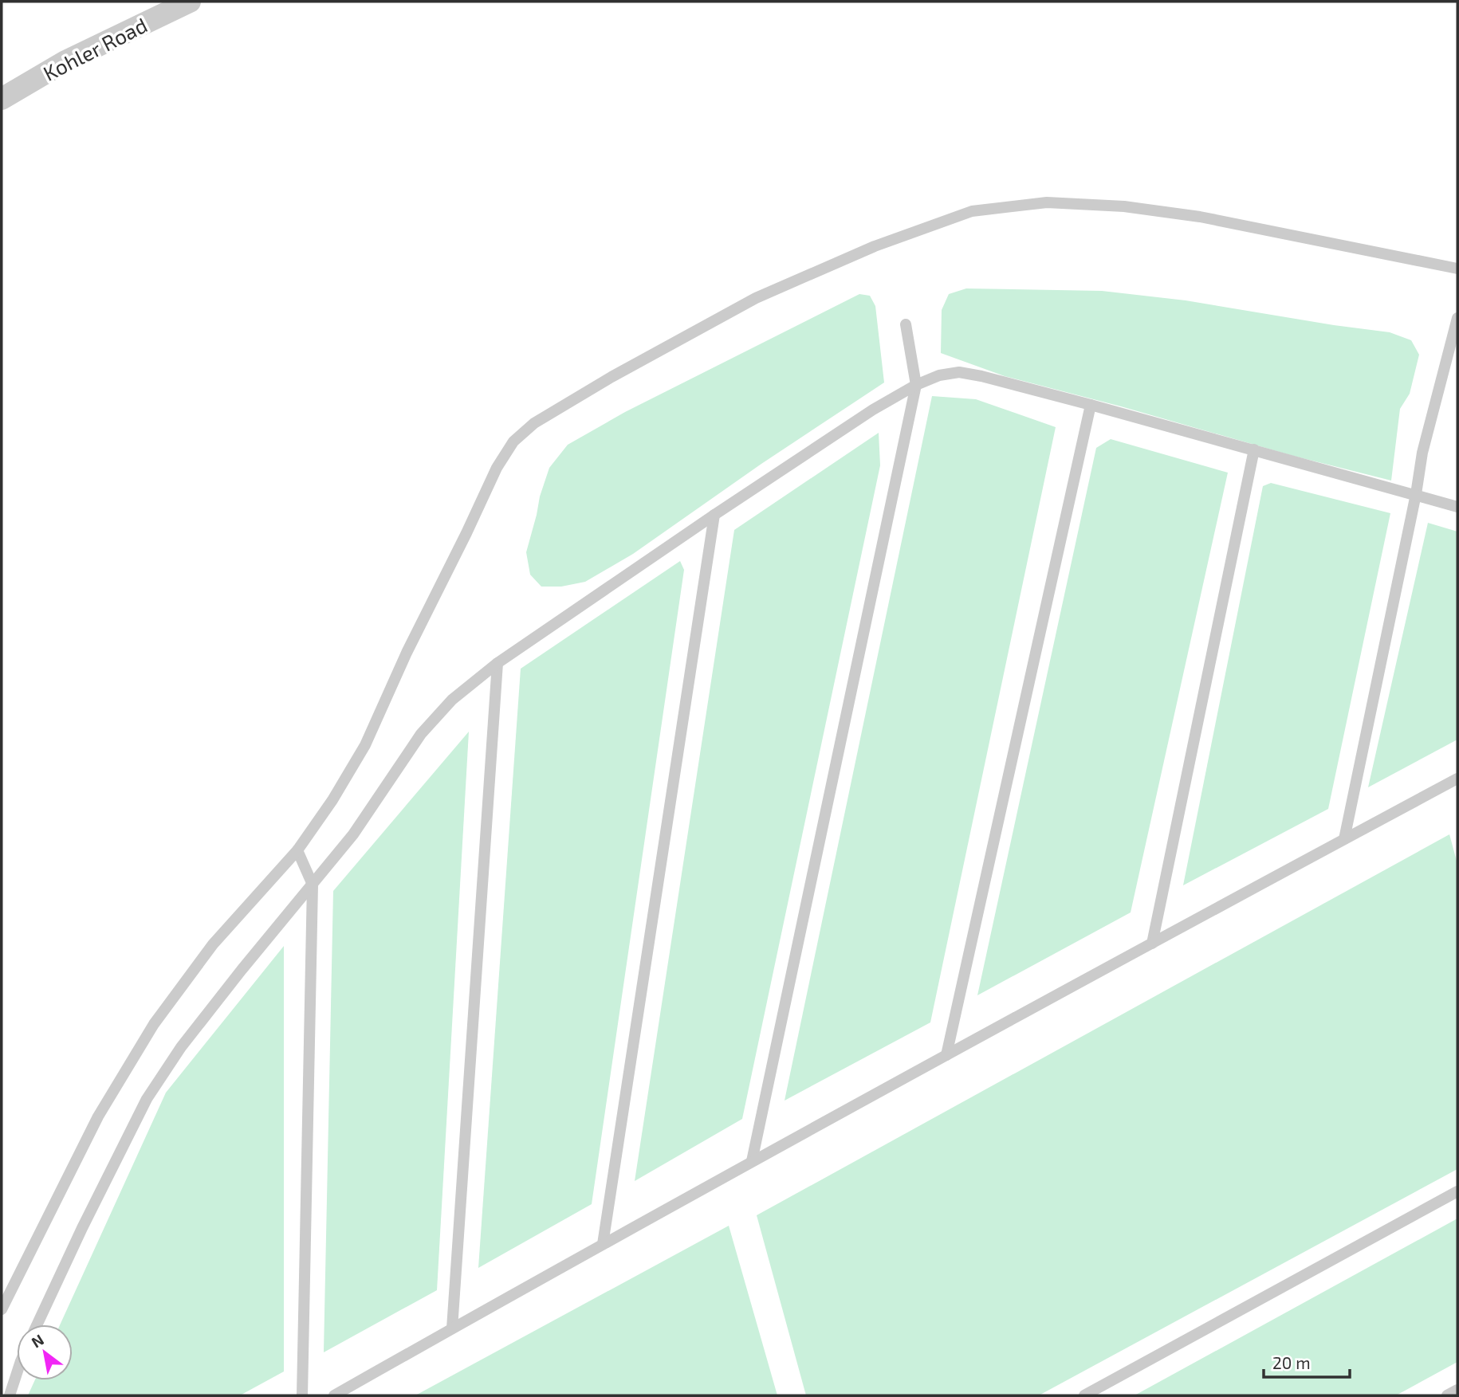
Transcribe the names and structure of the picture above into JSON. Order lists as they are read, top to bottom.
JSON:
{
  "streets": {
    "street": ["Kohler Road"]
  },
  "scale_bar": "20 m",
  "north": "top left"
}
